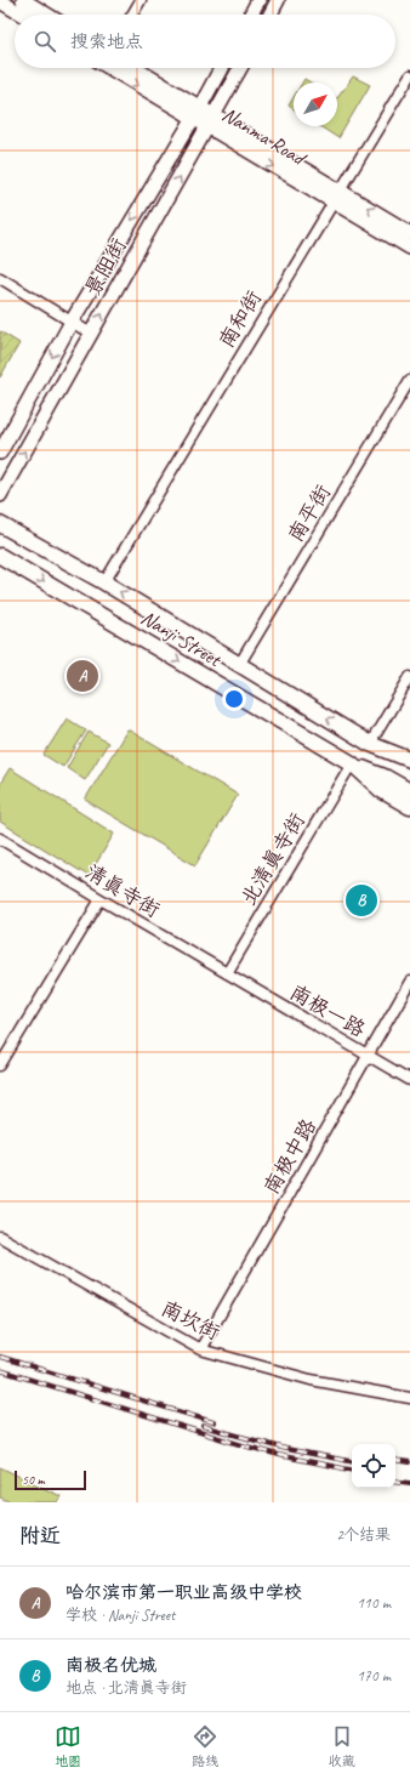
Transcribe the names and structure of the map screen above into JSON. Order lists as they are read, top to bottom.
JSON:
{
  "streets": {
    "highway": ["Nanji Street"],
    "main road": ["Nanma Road", "景阳街"],
    "street": [
      "南和街",
      "南平街",
      "北清真寺街",
      "清真寺街",
      "南极一路",
      "南极中路",
      "南坎街"
    ]
  },
  "crossings": [
    ["Nanma Road", "景阳街"],
    ["Nanma Road", "南和街"],
    ["南和街", "Nanji Street"],
    ["南平街", "Nanji Street"],
    ["Nanji Street", "北清真寺街"],
    ["北清真寺街", "清真寺街"],
    ["北清真寺街", "南极一路"],
    ["清真寺街", "南极一路"],
    ["南极一路", "南极中路"],
    ["南极中路", "南坎街"]
  ],
  "scale_bar": "50 m",
  "north": "top right",
  "page": {
    "search": "搜索地点",
    "pins": ["A", "B"],
    "scale": "50 m",
    "heading": ["附近", "2个结果"],
    "list": [
      {
        "mark": "A",
        "name": "哈尔滨市第一职业高级中学校",
        "note": "学校 · Nanji Street",
        "value": "110 m"
      },
      {
        "mark": "B",
        "name": "南极名优城",
        "note": "地点 · 北清真寺街",
        "value": "170 m"
      }
    ],
    "nav": ["地图", "路线", "收藏"]
  }
}
